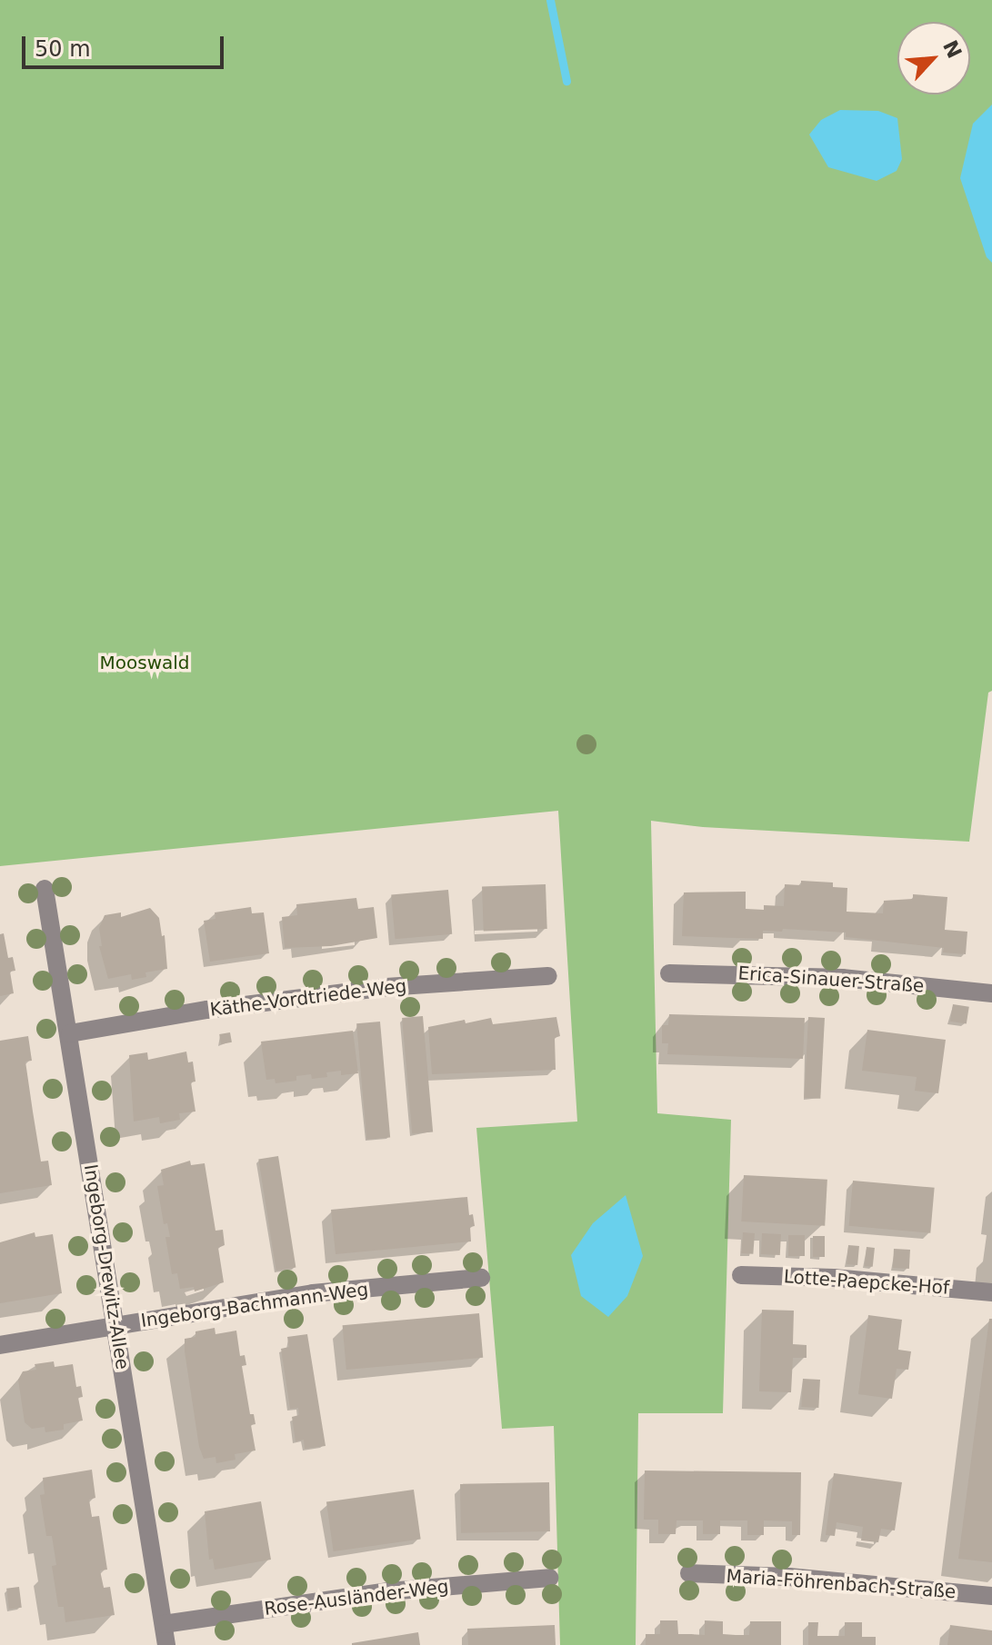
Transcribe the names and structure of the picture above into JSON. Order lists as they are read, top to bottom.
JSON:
{
  "streets": {
    "street": [
      "Erica-Sinauer-Straße",
      "Käthe-Vordtriede-Weg",
      "Ingeborg-Drewitz-Allee",
      "Lotte-Paepcke-Hof",
      "Ingeborg-Bachmann-Weg",
      "Maria-Föhrenbach-Straße",
      "Rose-Ausländer-Weg"
    ]
  },
  "crossings": [
    ["Käthe-Vordtriede-Weg", "Ingeborg-Drewitz-Allee"],
    ["Ingeborg-Drewitz-Allee", "Ingeborg-Bachmann-Weg"],
    ["Ingeborg-Drewitz-Allee", "Rose-Ausländer-Weg"]
  ],
  "parks": ["Mooswald"],
  "scale_bar": "50 m",
  "north": "top right"
}
